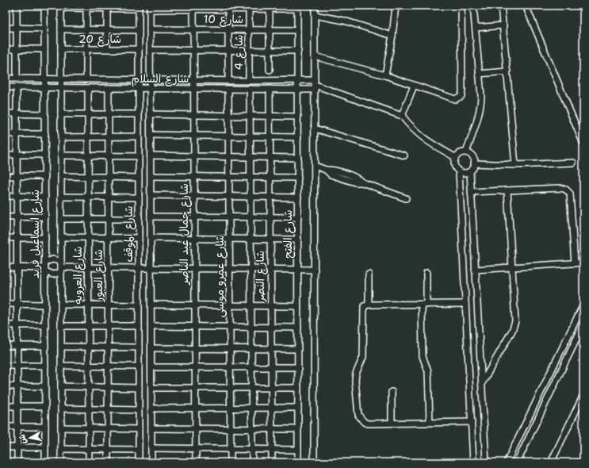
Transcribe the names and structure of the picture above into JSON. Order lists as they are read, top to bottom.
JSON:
{
  "streets": {
    "street": [
      "شارع 10",
      "شارع 20",
      "شارع 4",
      "شارع السلام",
      "شارع اسماعيل فريد",
      "شارع الموقف",
      "شارع جمال عبد الناصر",
      "شارع الفتح",
      "شارع العروبه",
      "شارع العبور",
      "شارع عمرو موسى",
      "شارع النصر"
    ]
  },
  "crossings": [
    ["شارع 10", "شارع 4"],
    ["شارع 10", "شارع الموقف"],
    ["شارع 10", "شارع جمال عبد الناصر"],
    ["شارع 10", "شارع الفتح"],
    ["شارع 20", "شارع الموقف"],
    ["شارع 4", "شارع السلام"],
    ["شارع السلام", "شارع اسماعيل فريد"],
    ["شارع السلام", "شارع الموقف"],
    ["شارع السلام", "شارع جمال عبد الناصر"],
    ["شارع السلام", "شارع الفتح"],
    ["شارع السلام", "شارع العروبه"],
    ["شارع السلام", "شارع العبور"],
    ["شارع السلام", "شارع عمرو موسى"],
    ["شارع السلام", "شارع النصر"]
  ],
  "north": "left"
}
